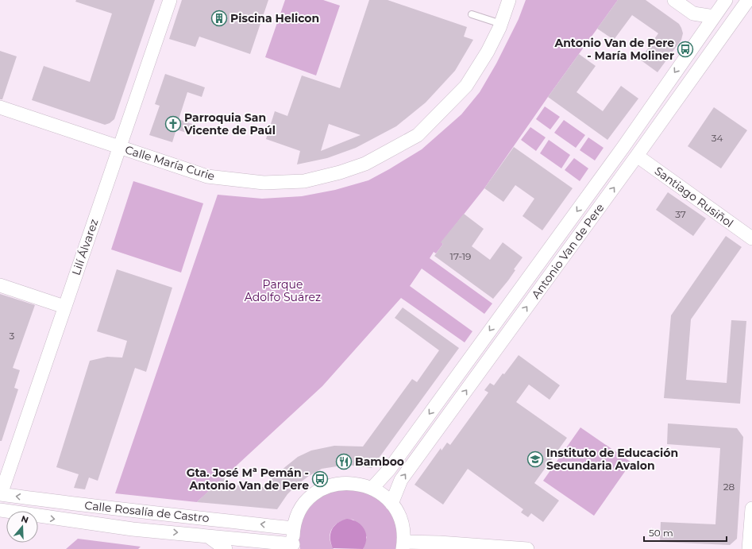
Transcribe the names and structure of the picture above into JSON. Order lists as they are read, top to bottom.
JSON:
{
  "streets": {
    "street": [
      "Calle María Curie",
      "Santiago Rusiñol",
      "Lilí Álvarez",
      "Antonio Van de Pere",
      "Calle Rosalía de Castro"
    ]
  },
  "crossings": [
    ["Calle María Curie", "Lilí Álvarez"],
    ["Santiago Rusiñol", "Antonio Van de Pere"],
    ["Lilí Álvarez", "Calle Rosalía de Castro"]
  ],
  "parks": ["Parque Adolfo Suárez"],
  "places": {
    "building": ["Piscina Helicon"],
    "bus stop": ["Antonio Van de Pere - María Moliner", "Gta. José Mª Pemán - Antonio Van de Pere"],
    "church": ["Parroquia San Vicente de Paúl"],
    "school or university": ["Instituto de Educación Secundaria Avalon"],
    "restaurant": ["Bamboo"]
  },
  "house_numbers": [
    "34",
    "37",
    "17-19",
    "3",
    "28"
  ],
  "scale_bar": "50 m",
  "north": "top"
}
